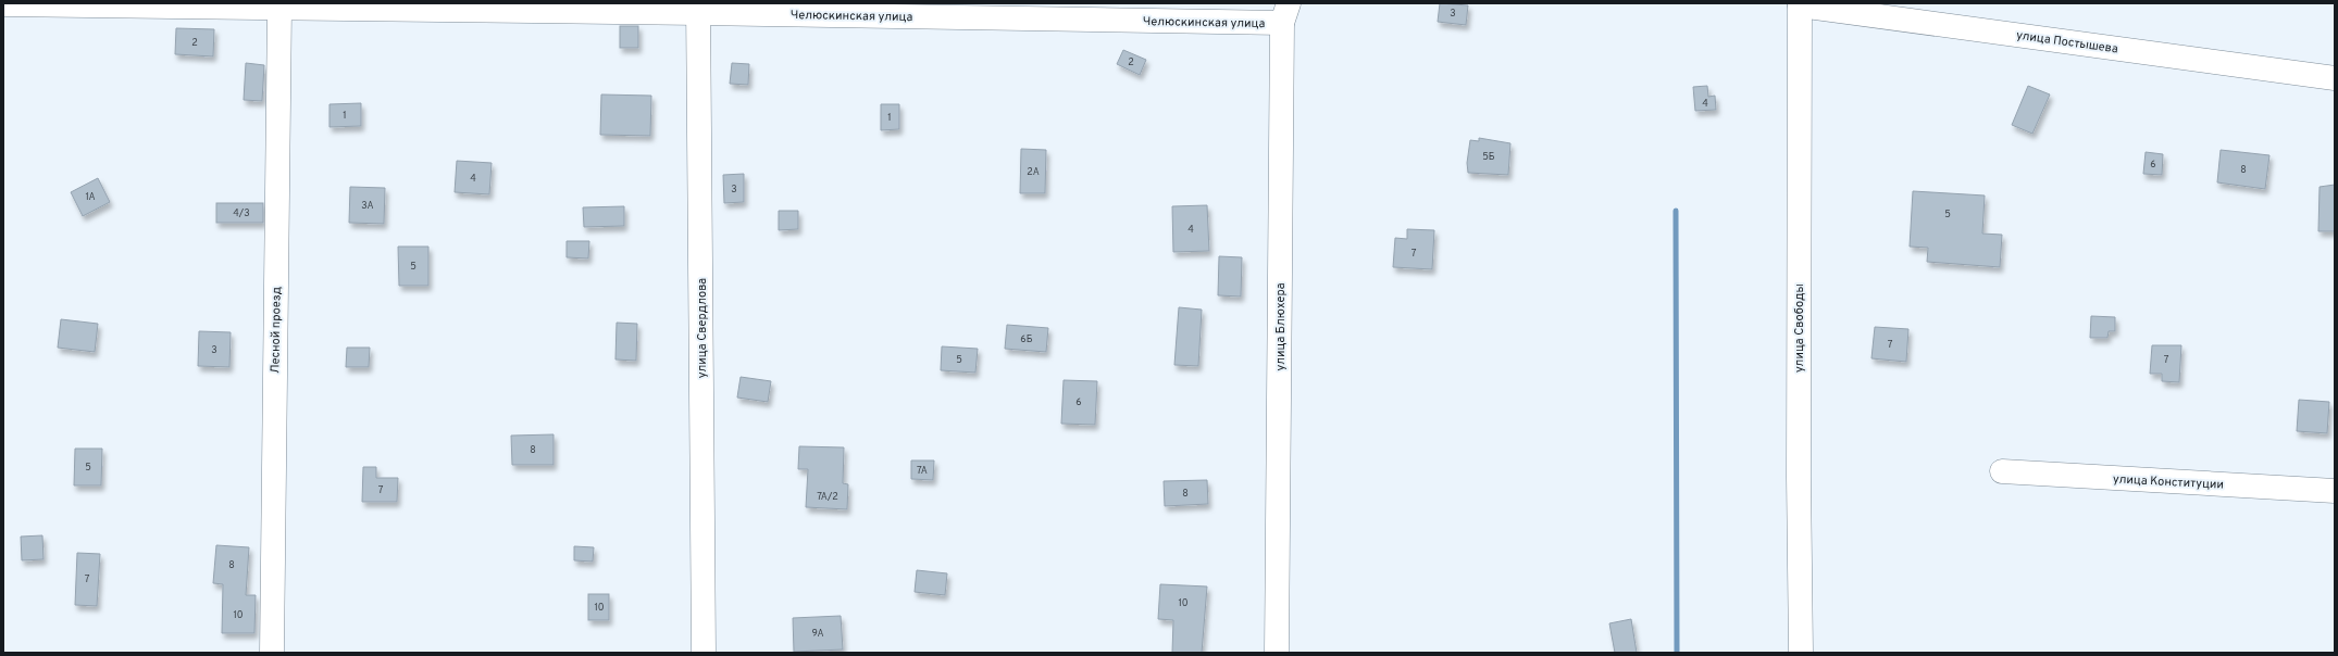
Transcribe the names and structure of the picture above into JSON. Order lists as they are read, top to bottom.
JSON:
{
  "streets": {
    "street": [
      "Челюскинская улица",
      "улица Постышева",
      "улица Блюхера",
      "улица Свердлова",
      "улица Свободы",
      "Лесной проезд",
      "улица Конституции"
    ]
  },
  "crossings": [
    ["Челюскинская улица", "улица Блюхера"],
    ["Челюскинская улица", "улица Свердлова"],
    ["Челюскинская улица", "Лесной проезд"],
    ["улица Постышева", "улица Свободы"]
  ],
  "house_numbers": [
    "3",
    "2",
    "2",
    "4",
    "1",
    "1",
    "5Б",
    "6",
    "8",
    "2А",
    "4",
    "3",
    "1А",
    "3А",
    "4/3",
    "5",
    "4",
    "7",
    "5",
    "6Б",
    "7",
    "3",
    "5",
    "7",
    "6",
    "8",
    "5",
    "7А",
    "7",
    "8",
    "7А/2",
    "8",
    "7",
    "10",
    "10",
    "10",
    "9А"
  ]
}
